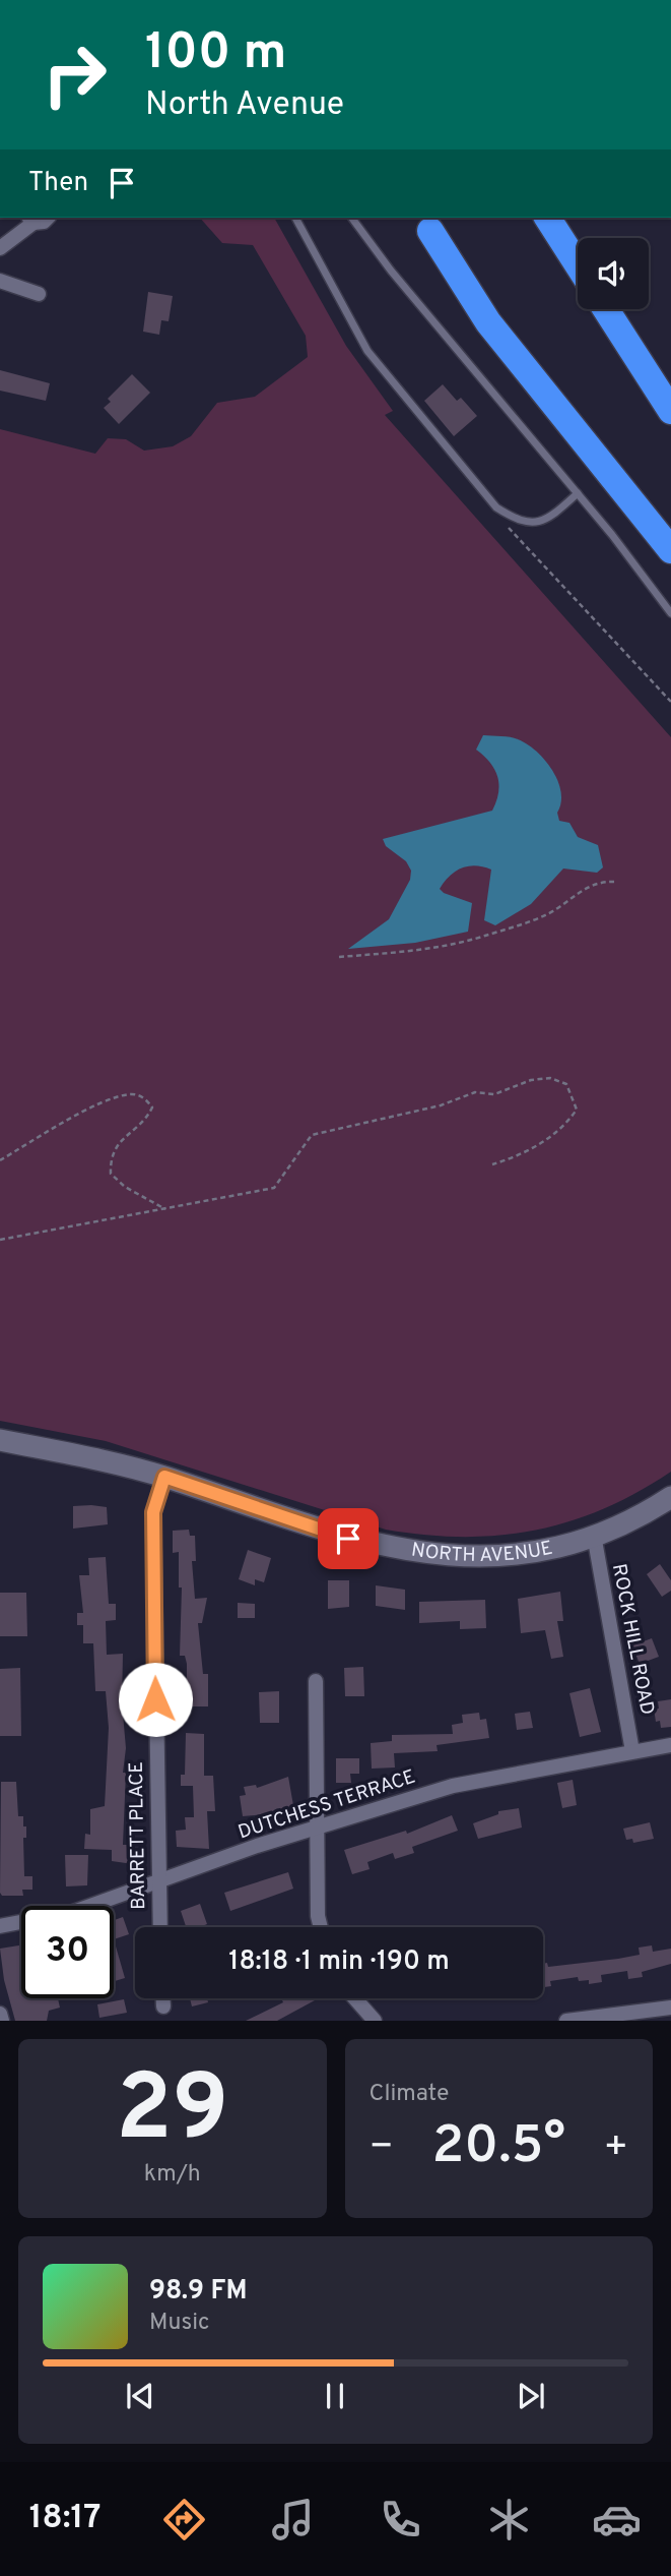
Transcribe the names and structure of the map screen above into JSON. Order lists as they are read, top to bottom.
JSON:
{
  "streets": {
    "main road": ["NORTH AVENUE"],
    "street": ["ROCK HILL ROAD", "DUTCHESS TERRACE", "BARRETT PLACE"]
  },
  "crossings": [
    ["NORTH AVENUE", "ROCK HILL ROAD"],
    ["NORTH AVENUE", "BARRETT PLACE"],
    ["ROCK HILL ROAD", "DUTCHESS TERRACE"],
    ["DUTCHESS TERRACE", "BARRETT PLACE"]
  ],
  "page": {
    "turn": ["100 m", "North Avenue"],
    "then": "Then",
    "limit": "30",
    "trip": "18:18 · 1 min · 190 m",
    "tile": [
      ["29", "km/h"],
      "Climate"
    ],
    "heat": ["−", "20.5°", "+"],
    "song": ["98.9 FM", "Music"],
    "tabs": "18:17"
  }
}
